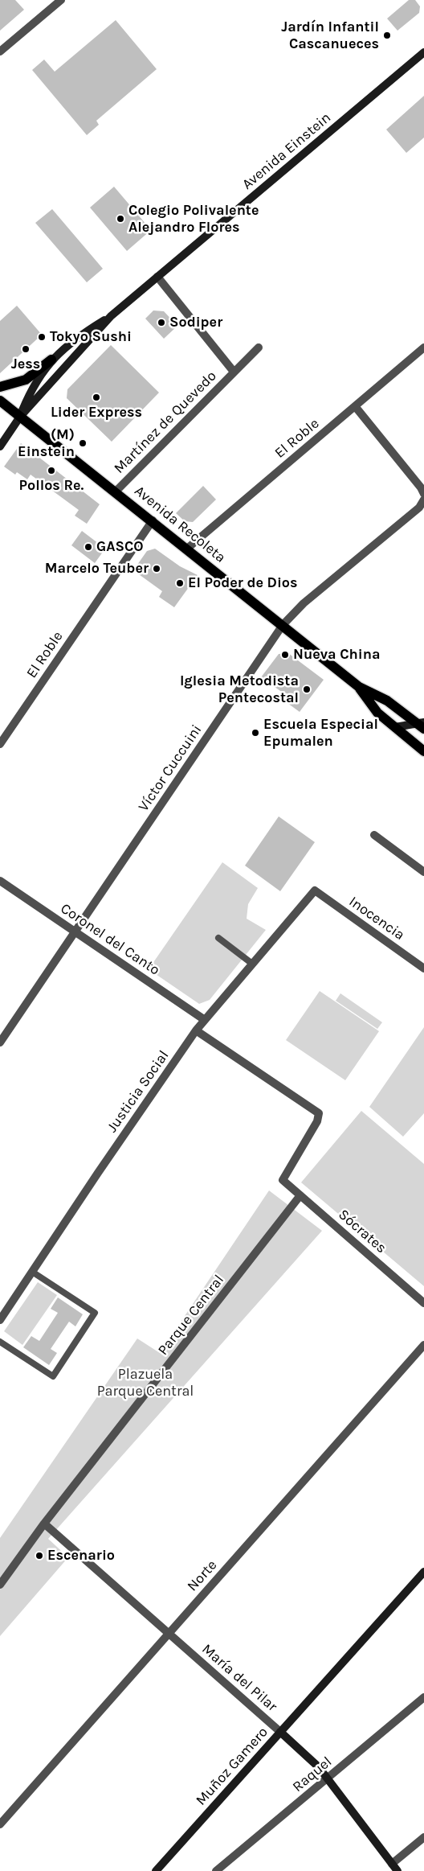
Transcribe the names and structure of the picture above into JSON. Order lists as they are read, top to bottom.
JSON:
{
  "streets": {
    "main road": [
      "Avenida Einstein",
      "Avenida Recoleta",
      "María del Pilar",
      "Muñoz Gamero"
    ],
    "street": [
      "Martínez de Quevedo",
      "El Roble",
      "Víctor Cuccuini",
      "Inocencia",
      "Coronel del Canto",
      "Justicia Social",
      "Sócrates",
      "Parque Central",
      "Norte",
      "Raquel"
    ]
  },
  "crossings": [
    ["Avenida Einstein", "Martínez de Quevedo"],
    ["Avenida Einstein", "Avenida Recoleta"],
    ["Martínez de Quevedo", "Avenida Recoleta"],
    ["El Roble", "Avenida Recoleta"],
    ["Avenida Recoleta", "Víctor Cuccuini"],
    ["Víctor Cuccuini", "Coronel del Canto"],
    ["Inocencia", "Justicia Social"],
    ["Coronel del Canto", "Justicia Social"],
    ["Justicia Social", "Sócrates"],
    ["Sócrates", "Parque Central"],
    ["Parque Central", "María del Pilar"],
    ["Norte", "María del Pilar"],
    ["María del Pilar", "Muñoz Gamero"],
    ["María del Pilar", "Raquel"]
  ],
  "parks": ["Plazuela Parque Central"],
  "places": [
    "Jardín Infantil Cascanueces",
    "Colegio Polivalente Alejandro Flores",
    "Sodiper",
    "Tokyo Sushi",
    "Jess",
    "Lider Express",
    "(M) Einstein",
    "Pollos Re.",
    "GASCO",
    "Marcelo Teuber",
    "El Poder de Dios",
    "Nueva China",
    "Iglesia Metodista Pentecostal",
    "Escuela Especial Epumalen",
    "Escenario"
  ]
}
